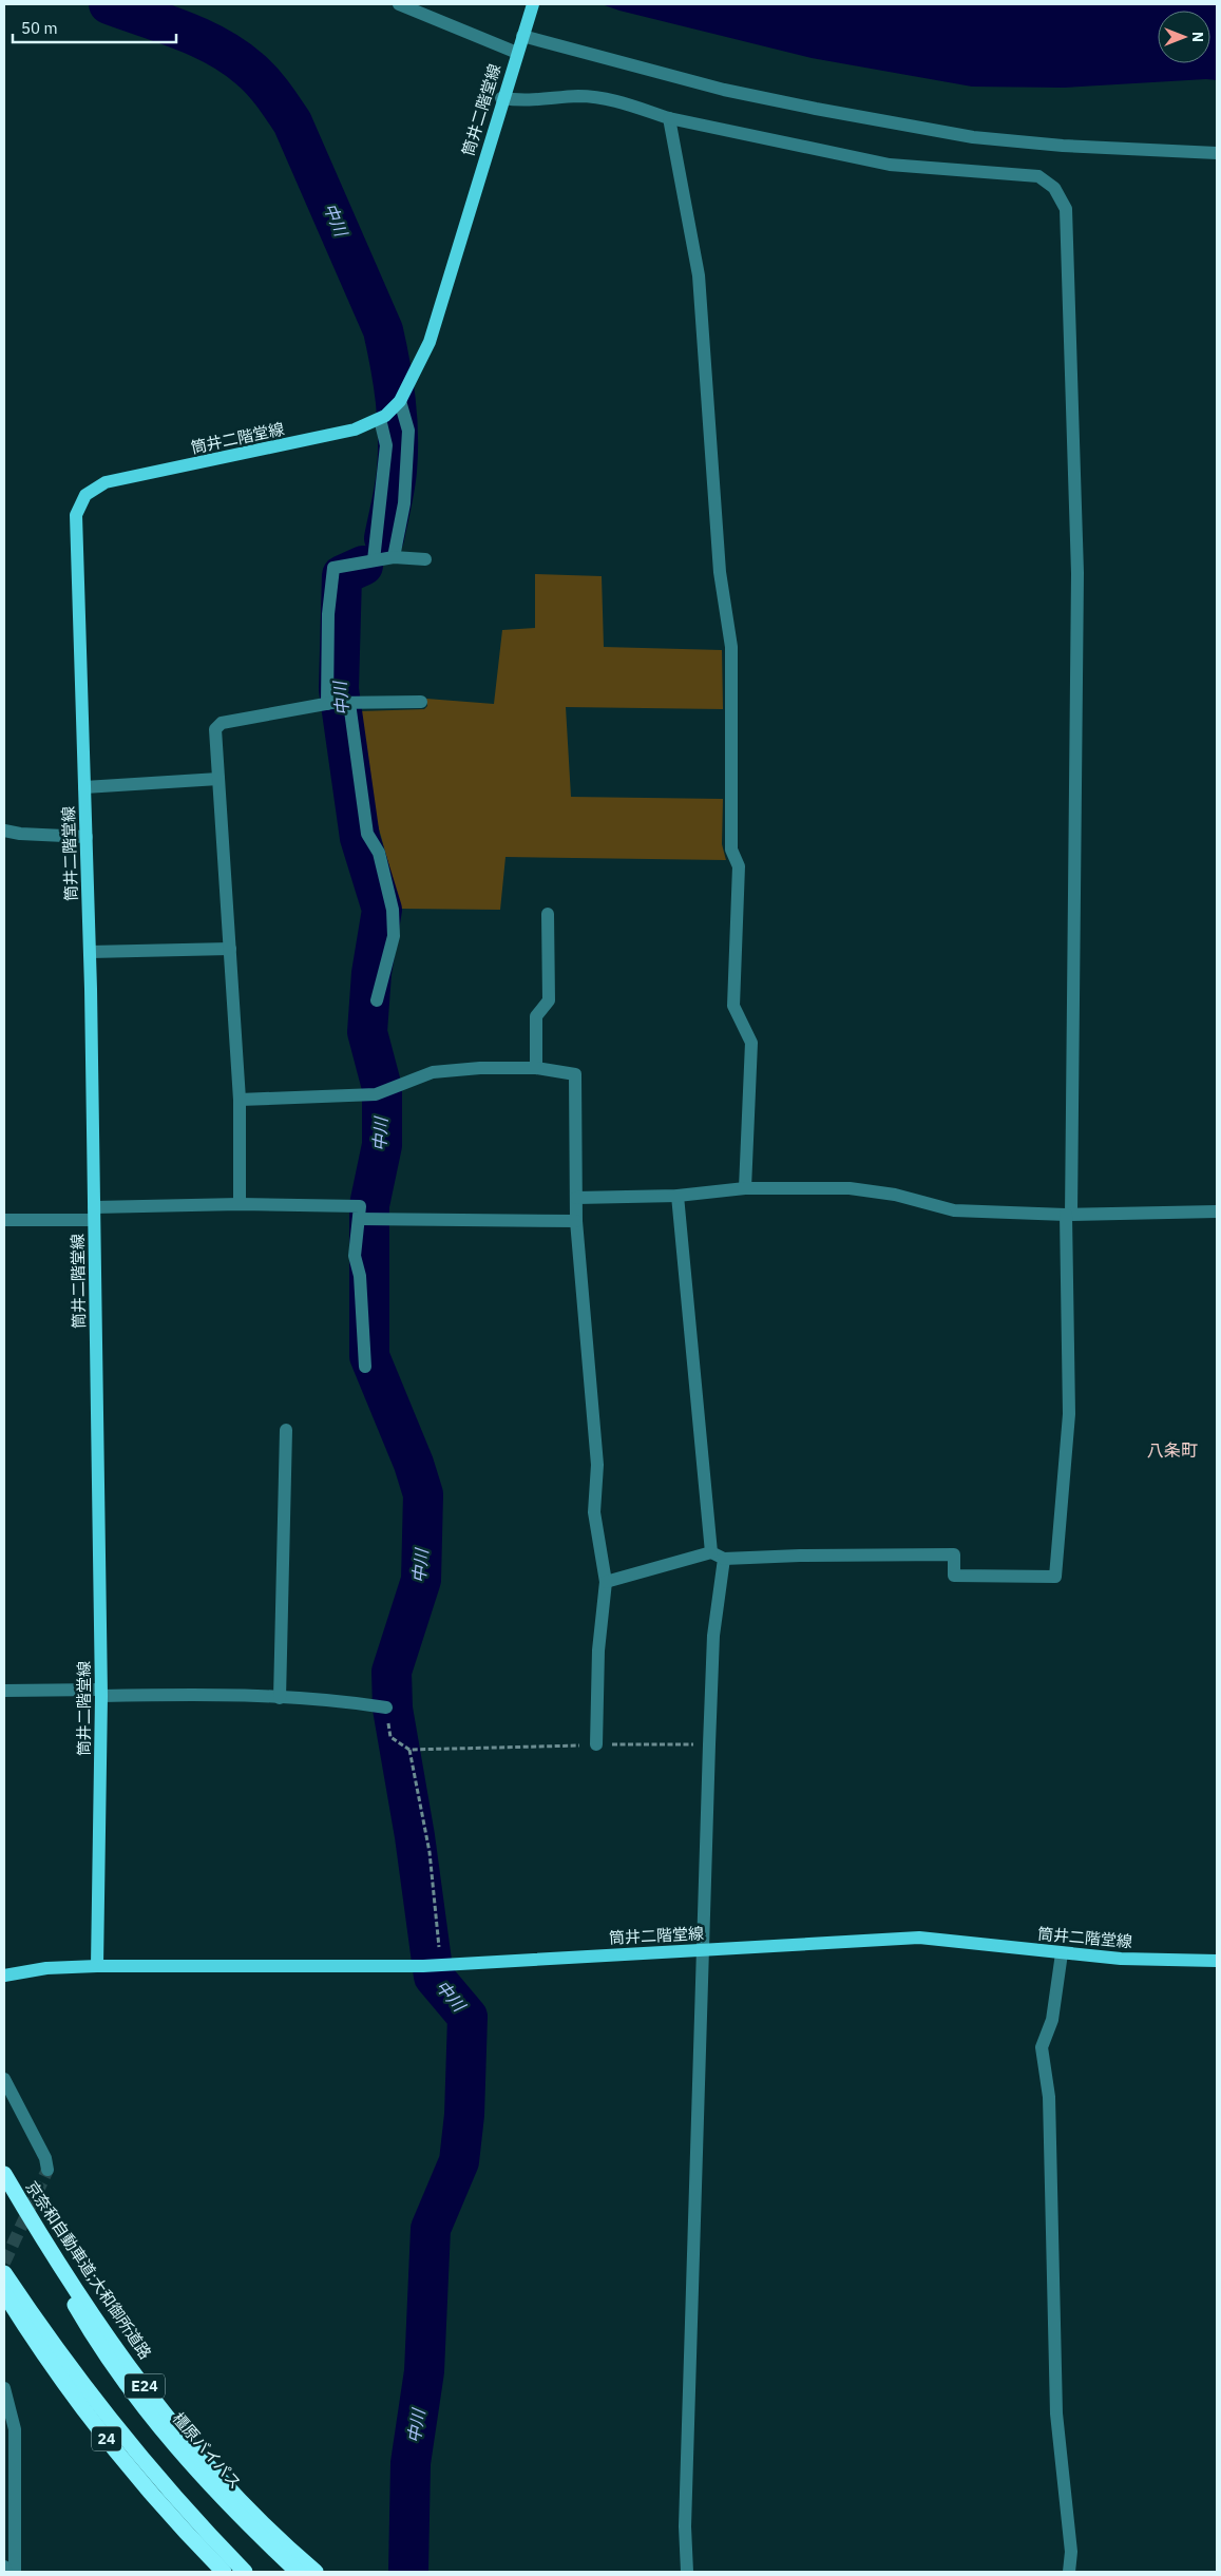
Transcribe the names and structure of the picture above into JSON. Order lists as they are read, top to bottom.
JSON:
{
  "streets": {
    "highway": [
      "京奈和自動車道;大和御所道路",
      "E24",
      "24",
      "橿原バイパス"
    ],
    "main road": ["筒井二階堂線"]
  },
  "districts": ["八条町"],
  "water": ["中川"],
  "scale_bar": "50 m",
  "north": "right"
}
